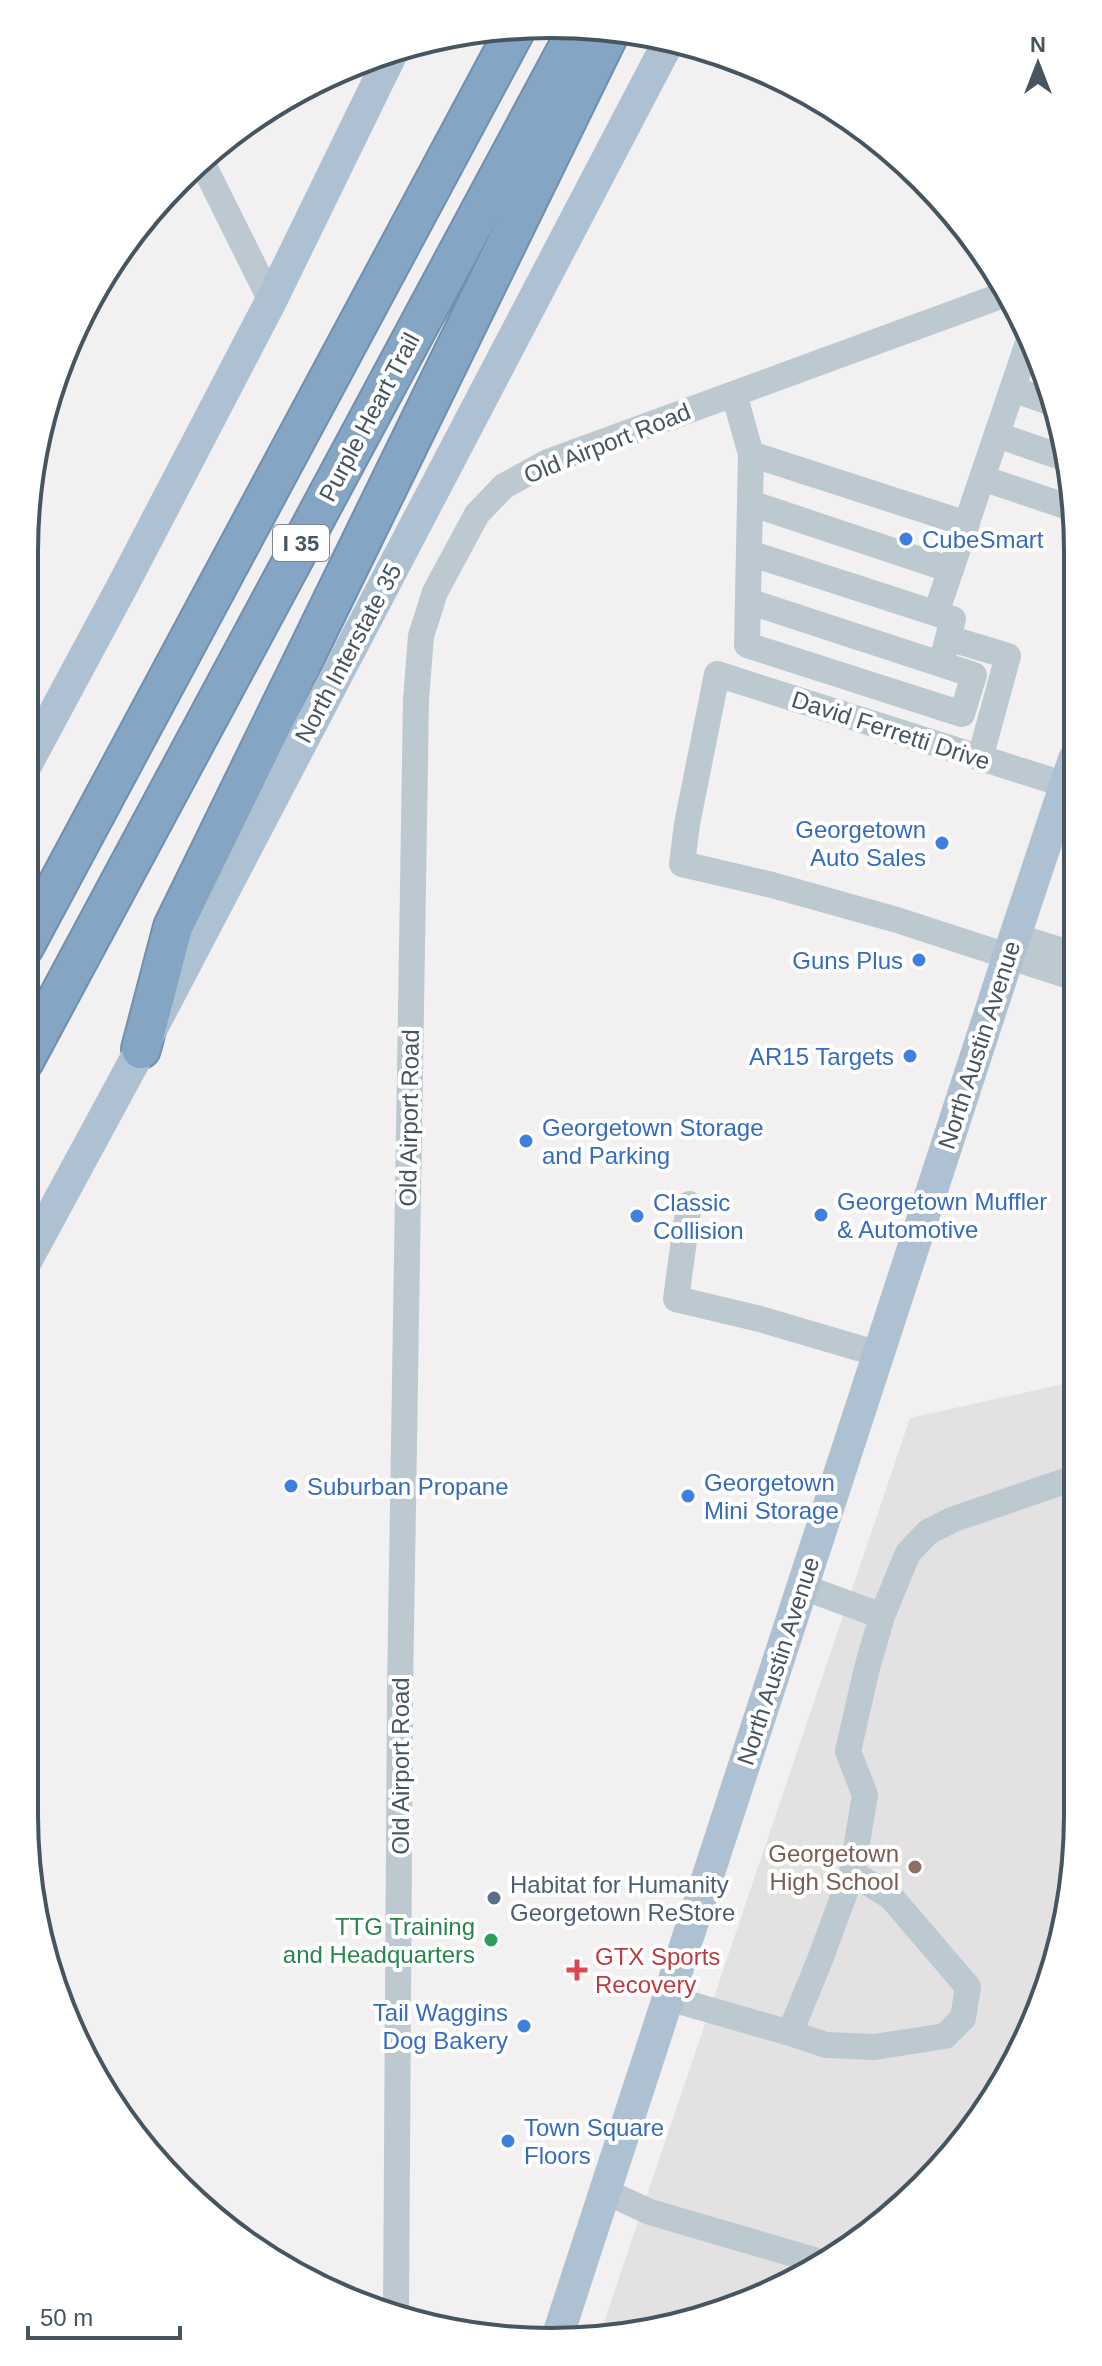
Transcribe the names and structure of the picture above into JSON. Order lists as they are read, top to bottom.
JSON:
{
  "streets": {
    "highway": ["Purple Heart Trail", "I 35"],
    "main road": ["North Interstate 35", "North Austin Avenue"],
    "street": ["Old Airport Road", "David Ferretti Drive"]
  },
  "crossings": [
    ["David Ferretti Drive", "North Austin Avenue"]
  ],
  "places": {
    "other": [
      "CubeSmart",
      "Georgetown Auto Sales",
      "Guns Plus",
      "AR15 Targets",
      "Georgetown Storage and Parking",
      "Georgetown Muffler & Automotive",
      "Classic Collision",
      "Suburban Propane",
      "Georgetown Mini Storage",
      "Georgetown High School",
      "Habitat for Humanity Georgetown ReStore",
      "TTG Training and Headquarters",
      "Tail Waggins Dog Bakery",
      "Town Square Floors"
    ],
    "health": ["GTX Sports Recovery"]
  },
  "scale_bar": "50 m",
  "north": "top"
}
